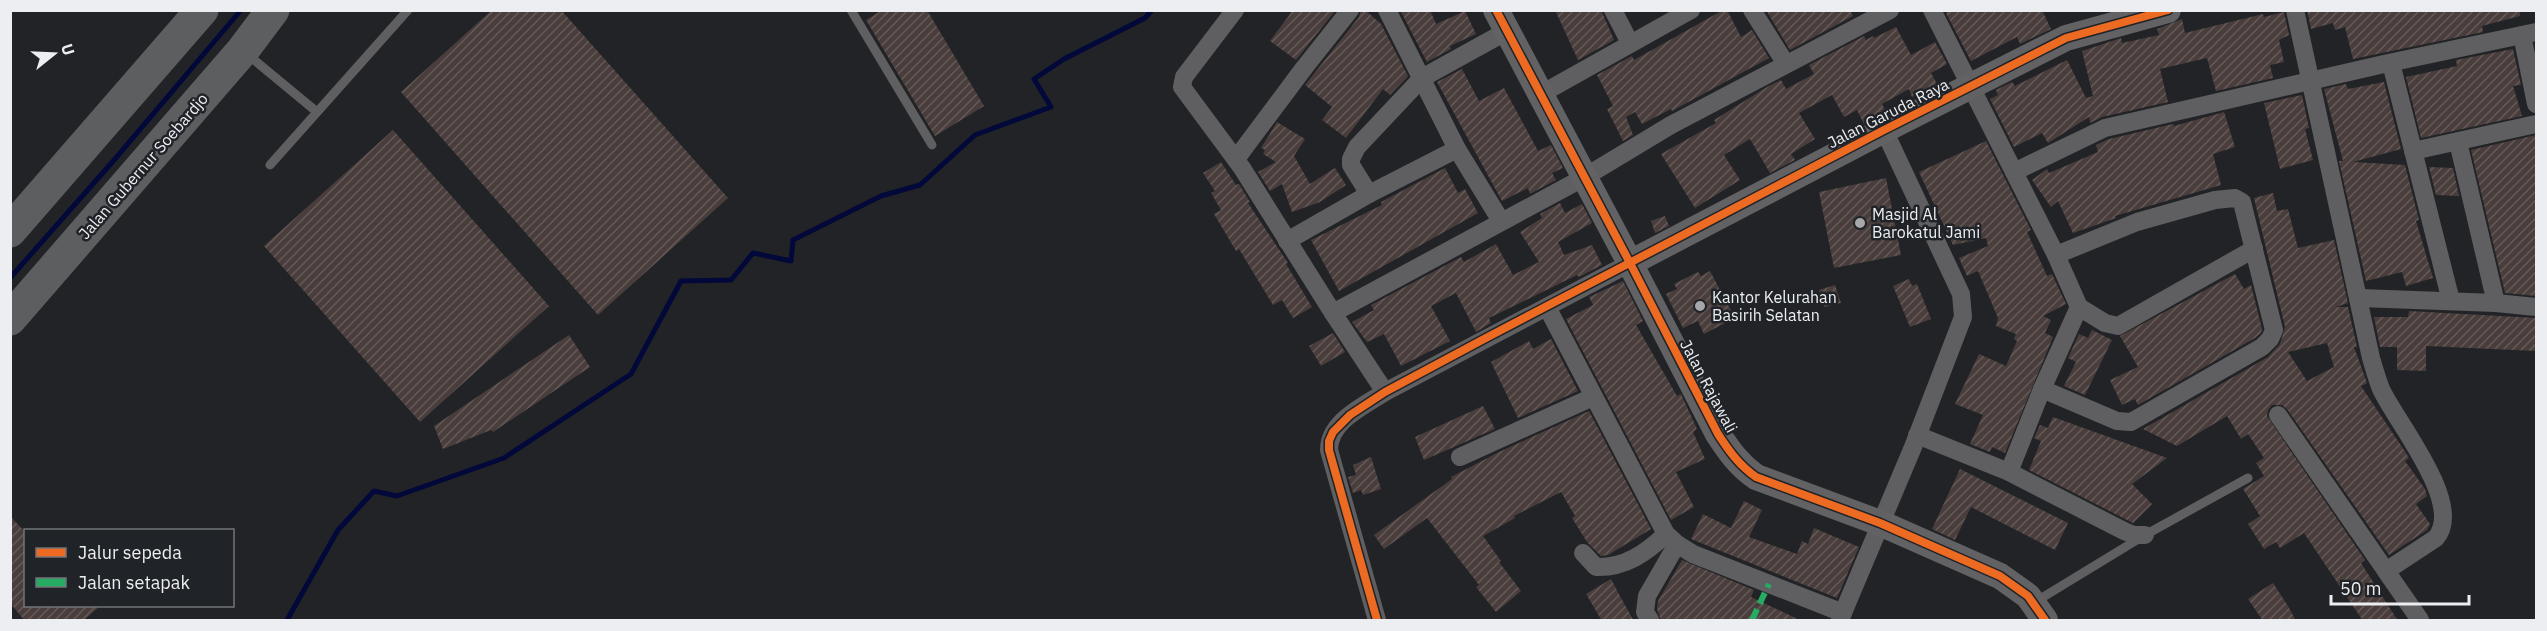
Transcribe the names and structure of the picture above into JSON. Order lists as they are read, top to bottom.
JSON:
{
  "streets": {
    "highway": ["Jalan Gubernur Soebardjo"],
    "street": ["Jalan Garuda Raya", "Jalan Rajawali"]
  },
  "crossings": [
    ["Jalan Garuda Raya", "Jalan Rajawali"]
  ],
  "places": ["Masjid Al Barokatul Jami", "Kantor Kelurahan Basirih Selatan"],
  "legend": ["Jalur sepeda", "Jalan setapak"],
  "scale_bar": "50 m",
  "north": "right"
}
